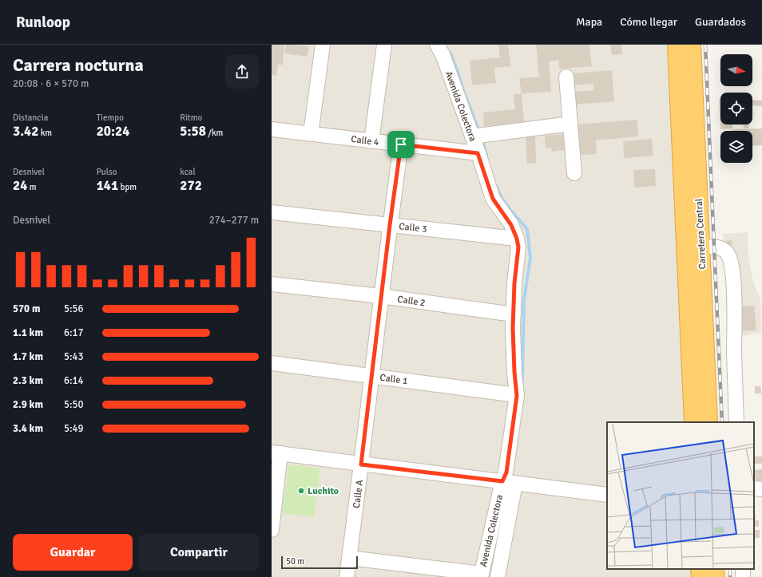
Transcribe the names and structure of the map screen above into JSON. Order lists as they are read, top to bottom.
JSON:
{
  "streets": {
    "highway": ["Carretera Central"],
    "street": [
      "Avenida Colectora",
      "Calle 4",
      "Calle 3",
      "Calle 2",
      "Calle 1",
      "Calle A"
    ]
  },
  "crossings": [
    ["Avenida Colectora", "Calle 4"],
    ["Avenida Colectora", "Calle 3"],
    ["Avenida Colectora", "Calle 2"],
    ["Avenida Colectora", "Calle 1"],
    ["Calle 4", "Calle A"],
    ["Calle 3", "Calle A"],
    ["Calle 2", "Calle A"],
    ["Calle 1", "Calle A"]
  ],
  "places": ["Luchito"],
  "scale_bar": "50 m",
  "north": "right",
  "page": {
    "header": "Runloop",
    "nav": ["Mapa", "Cómo llegar", "Guardados"],
    "heading": ["Carrera nocturna", "20:08 · 6 × 570 m"],
    "stats": [
      ["Distancia", "3.42 km"],
      ["Tiempo", "20:24"],
      ["Ritmo", "5:58 /km"],
      ["Desnivel", "24 m"],
      ["Pulso", "141 bpm"],
      ["kcal", "272"]
    ],
    "chart": ["Desnivel", "274–277 m"],
    "list": [
      {
        "name": "570 m",
        "note": "5:56"
      },
      {
        "name": "1.1 km",
        "note": "6:17"
      },
      {
        "name": "1.7 km",
        "note": "5:43"
      },
      {
        "name": "2.3 km",
        "note": "6:14"
      },
      {
        "name": "2.9 km",
        "note": "5:50"
      },
      {
        "name": "3.4 km",
        "note": "5:49"
      }
    ],
    "buttons": ["Guardar", "Compartir"],
    "scale": "50 m"
  }
}
